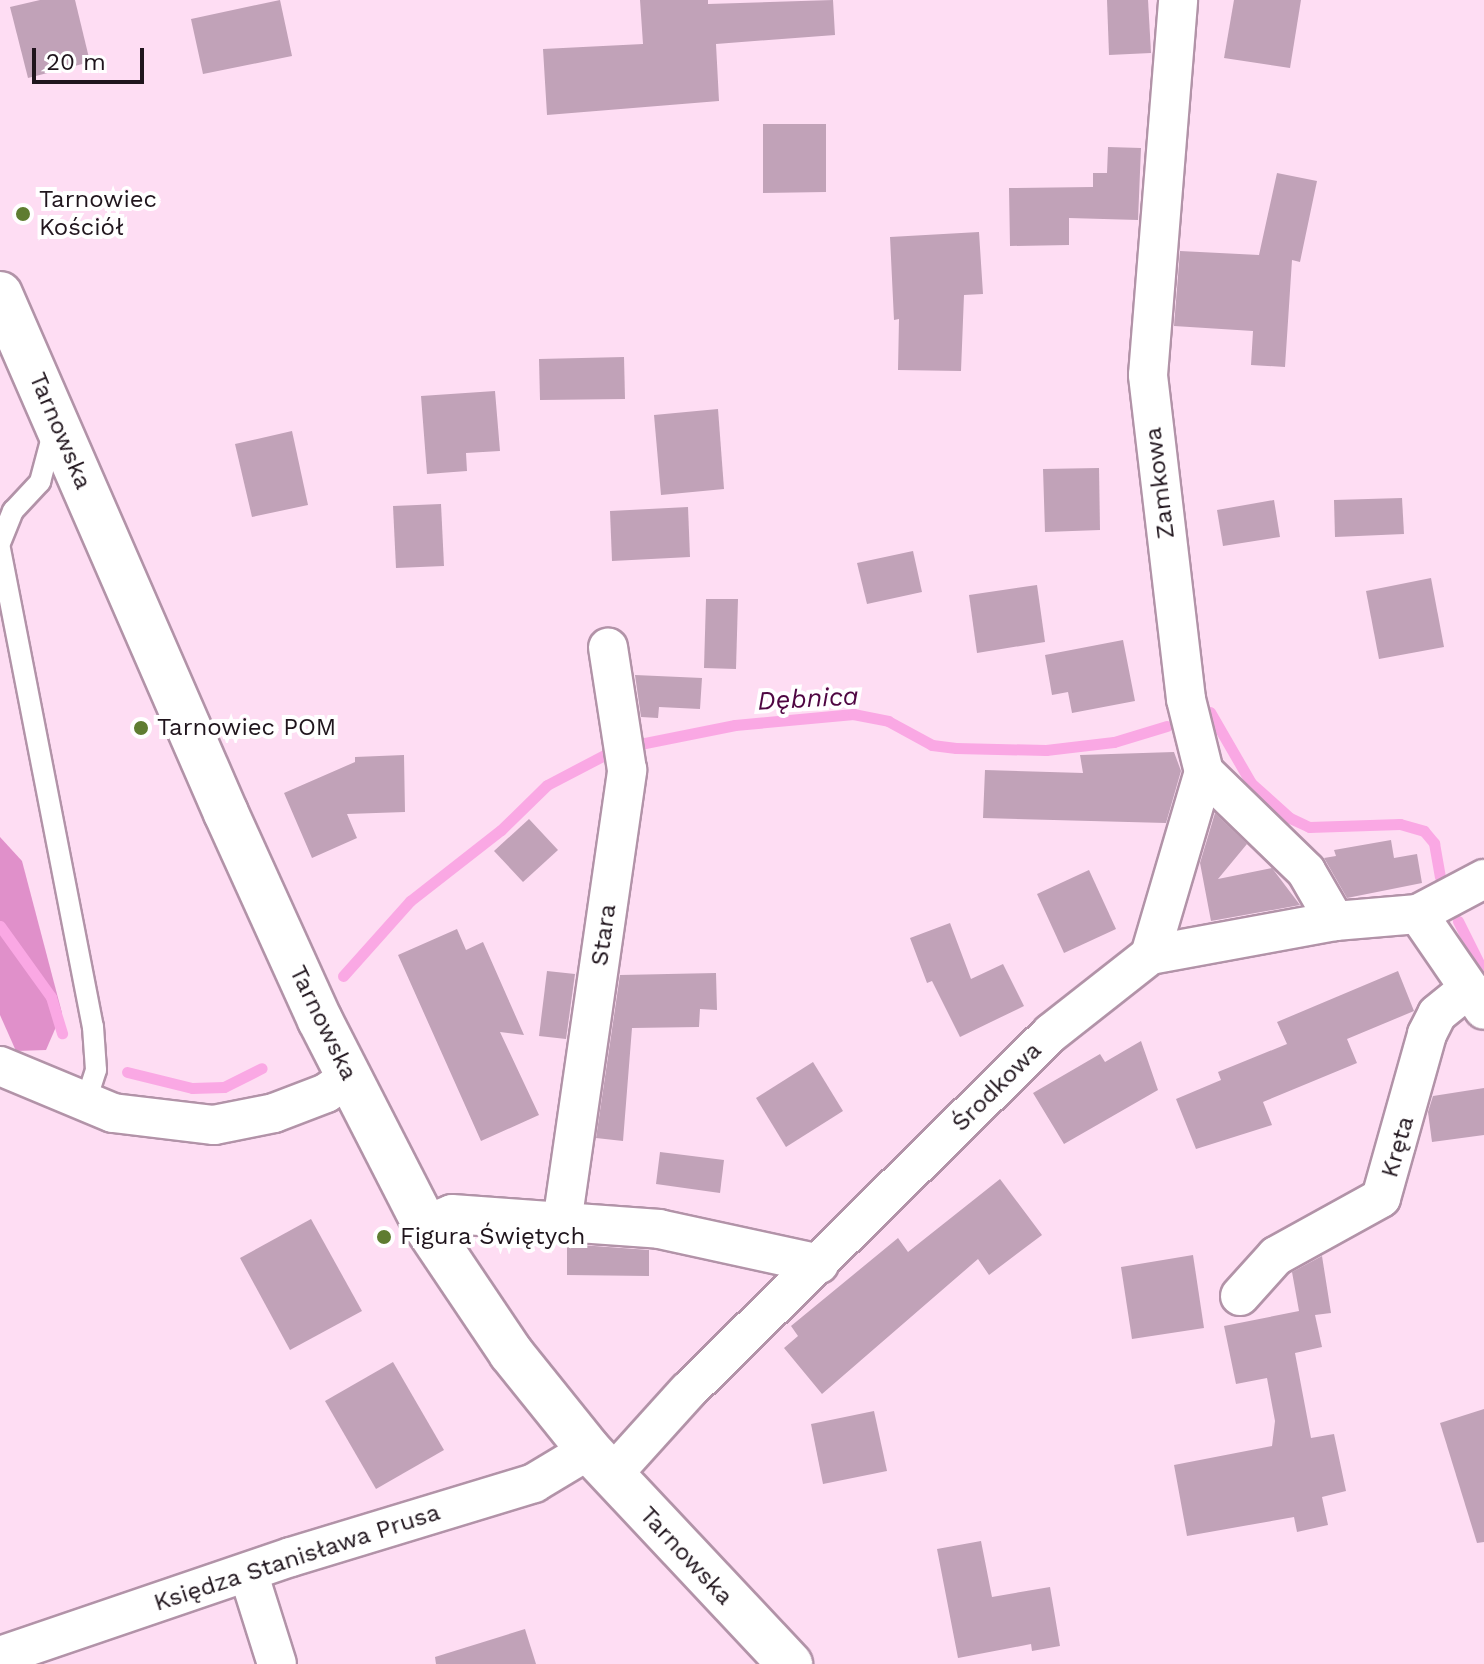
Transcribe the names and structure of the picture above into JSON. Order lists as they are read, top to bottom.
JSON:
{
  "streets": {
    "main road": ["Tarnowska"],
    "street": [
      "Zamkowa",
      "Stara",
      "Środkowa",
      "Kręta",
      "Księdza Stanisława Prusa"
    ]
  },
  "crossings": [
    ["Tarnowska", "Środkowa"],
    ["Tarnowska", "Księdza Stanisława Prusa"],
    ["Środkowa", "Księdza Stanisława Prusa"]
  ],
  "water": ["Dębnica"],
  "places": ["Tarnowiec Kościół", "Tarnowiec POM", "Figura Świętych"],
  "scale_bar": "20 m"
}
